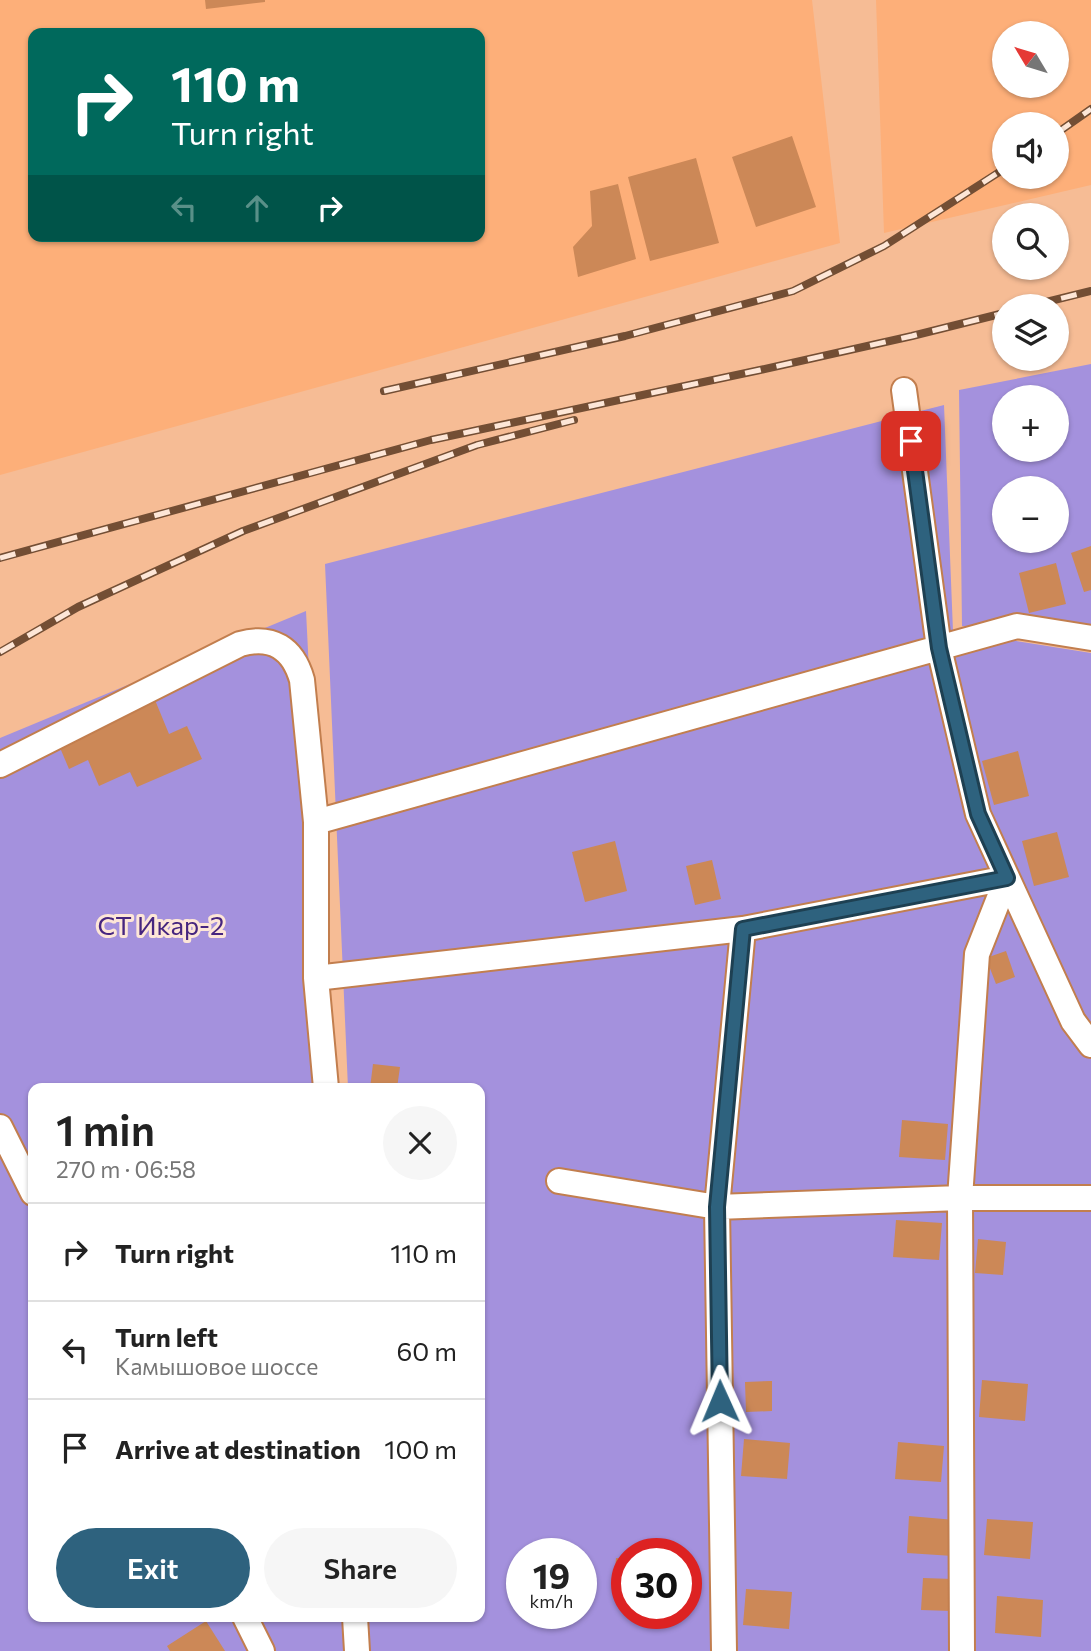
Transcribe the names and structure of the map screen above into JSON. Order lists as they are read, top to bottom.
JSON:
{
  "parks": ["СТ Икар-2"],
  "north": "top left",
  "page": {
    "map_buttons": ["+", "−"],
    "turn": ["110 m", "Turn right"],
    "heading": ["1 min", "270 m · 06:58"],
    "list": [
      {
        "name": "Turn right",
        "value": "110 m"
      },
      {
        "name": "Turn left",
        "note": "Камышовое шоссе",
        "value": "60 m"
      },
      {
        "name": "Arrive at destination",
        "value": "100 m"
      }
    ],
    "buttons": ["Exit", "Share"],
    "speed": "19 km/h",
    "limit": "30"
  }
}
